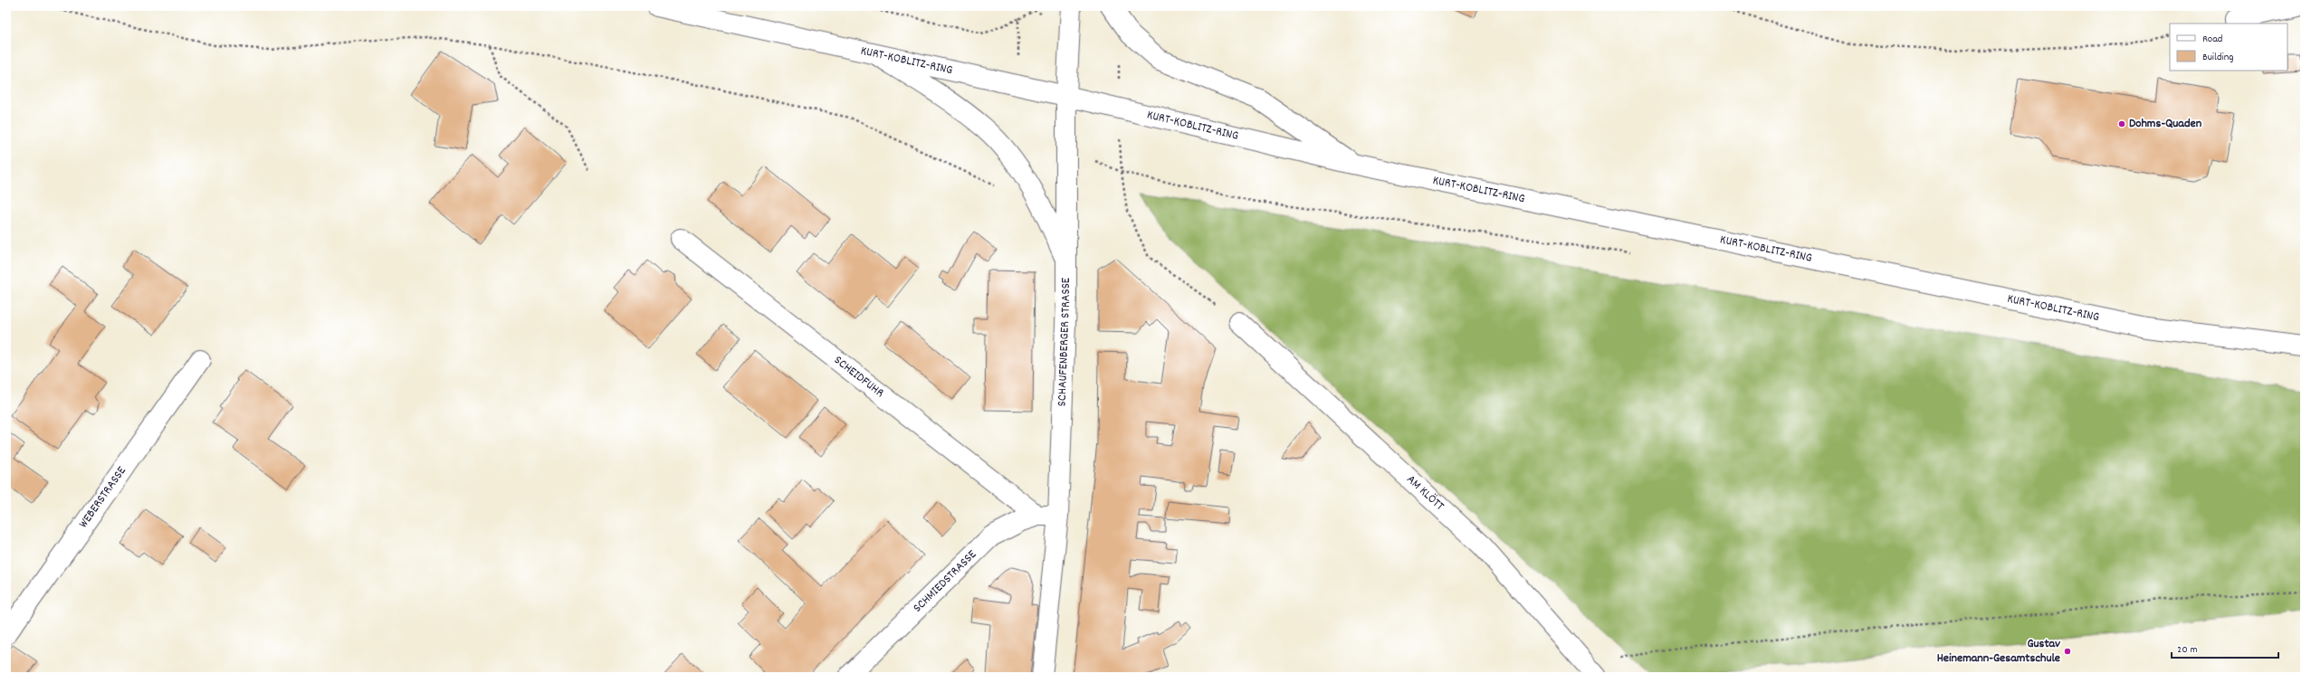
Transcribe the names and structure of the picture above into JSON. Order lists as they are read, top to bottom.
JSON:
{
  "streets": {
    "street": [
      "KURT-KOBLITZ-RING",
      "SCHAUFENBERGER STRASSE",
      "SCHEIDFUHR",
      "AM KLÖTT",
      "WEBERSTRASSE",
      "SCHMIEDSTRASSE"
    ]
  },
  "crossings": [
    ["KURT-KOBLITZ-RING", "SCHAUFENBERGER STRASSE"],
    ["SCHAUFENBERGER STRASSE", "SCHMIEDSTRASSE"],
    ["SCHEIDFUHR", "SCHMIEDSTRASSE"]
  ],
  "places": ["Dohms-Quaden", "Gustav Heinemann-Gesamtschule"],
  "legend": ["Road", "Building"],
  "scale_bar": "20 m"
}
